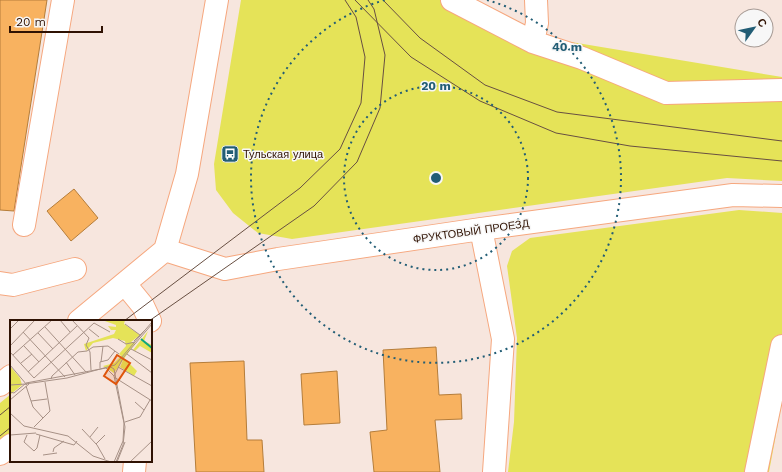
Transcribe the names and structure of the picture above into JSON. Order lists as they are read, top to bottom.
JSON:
{
  "streets": {
    "street": ["ФРУКТОВЫЙ ПРОЕЗД"]
  },
  "places": {
    "bus stop": ["Тульская улица"]
  },
  "scale_bar": "20 m",
  "north": "top right",
  "rings": ["40 m", "20 m"]
}
